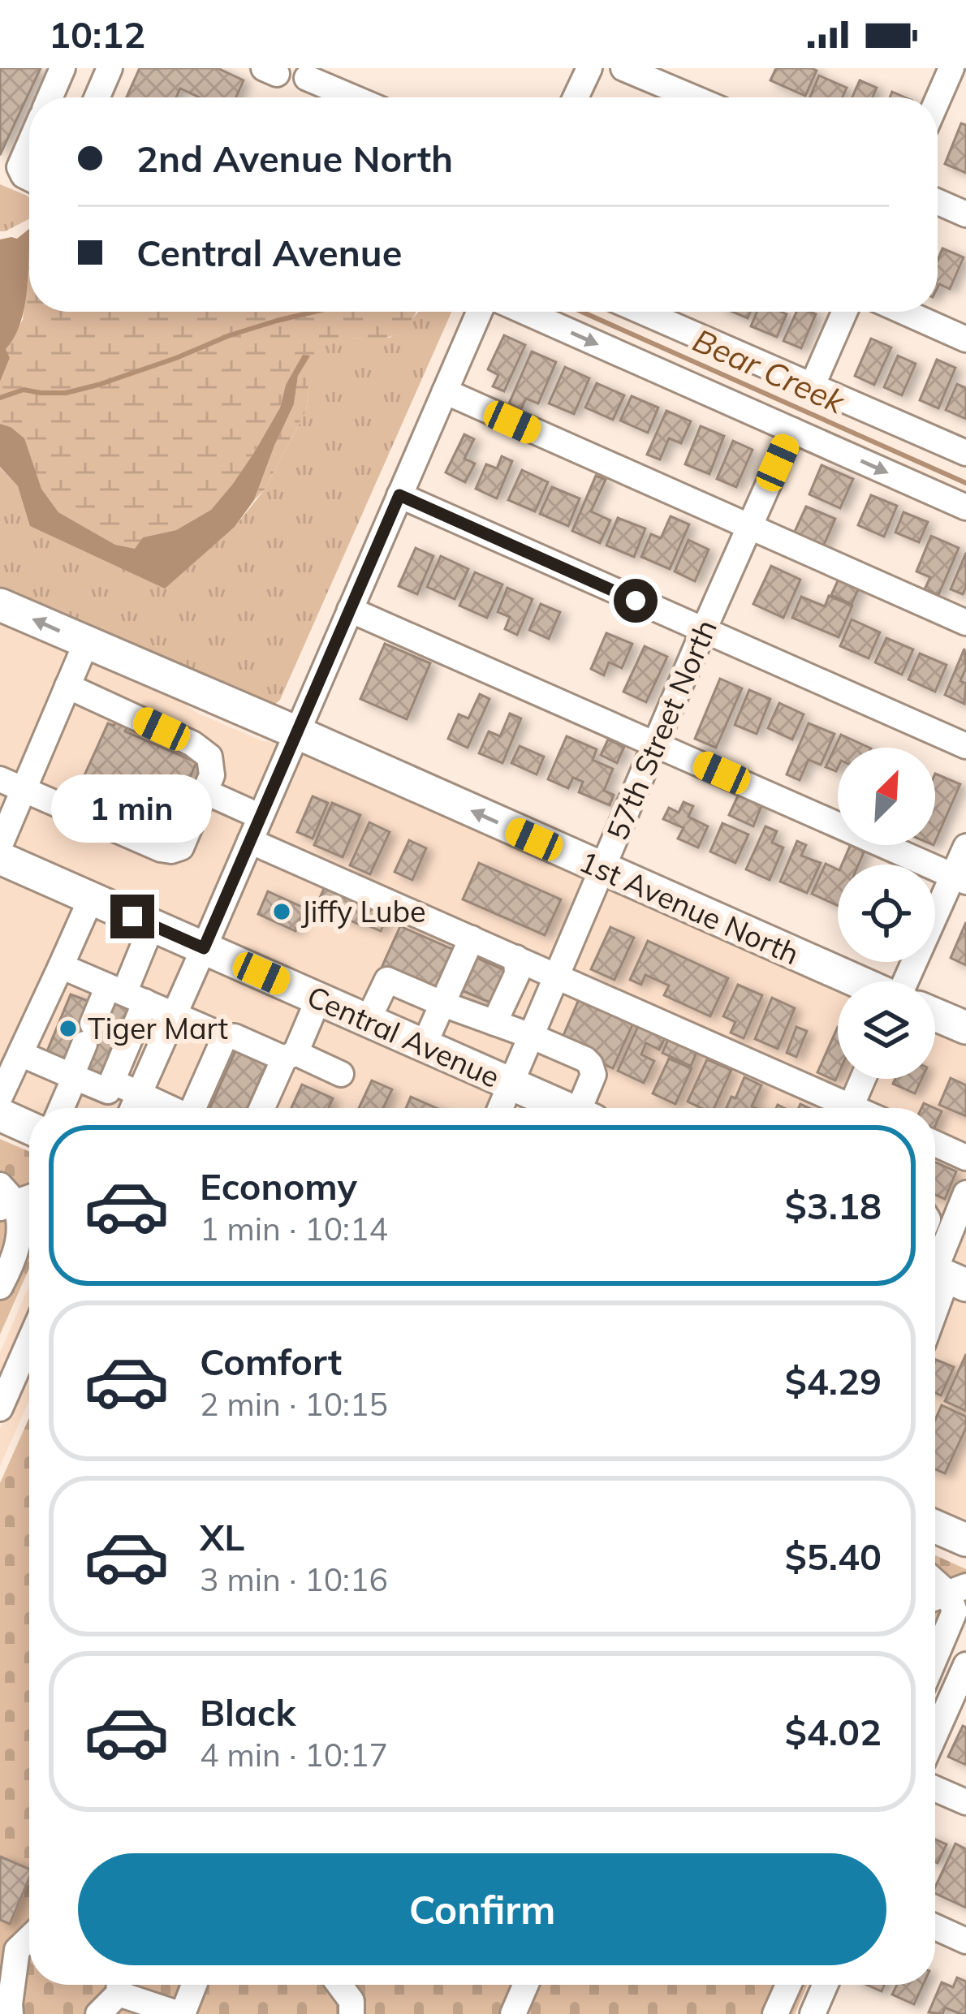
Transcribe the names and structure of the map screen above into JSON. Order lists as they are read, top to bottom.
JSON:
{
  "streets": {
    "main road": ["1st Avenue North", "Central Avenue"],
    "street": ["57th Street North"]
  },
  "crossings": [
    ["57th Street North", "1st Avenue North"],
    ["57th Street North", "Central Avenue"]
  ],
  "one_way": ["1st Avenue North"],
  "water": ["Bear Creek"],
  "places": ["Jiffy Lube", "Tiger Mart"],
  "north": "top right",
  "page": {
    "status": "10:12",
    "banner": ["2nd Avenue North", "Central Avenue"],
    "bubble": "1 min",
    "list": [
      {
        "name": "Economy",
        "note": "1 min · 10:14",
        "value": "$3.18"
      },
      {
        "name": "Comfort",
        "note": "2 min · 10:15",
        "value": "$4.29"
      },
      {
        "name": "XL",
        "note": "3 min · 10:16",
        "value": "$5.40"
      },
      {
        "name": "Black",
        "note": "4 min · 10:17",
        "value": "$4.02"
      }
    ],
    "buttons": "Confirm"
  }
}
